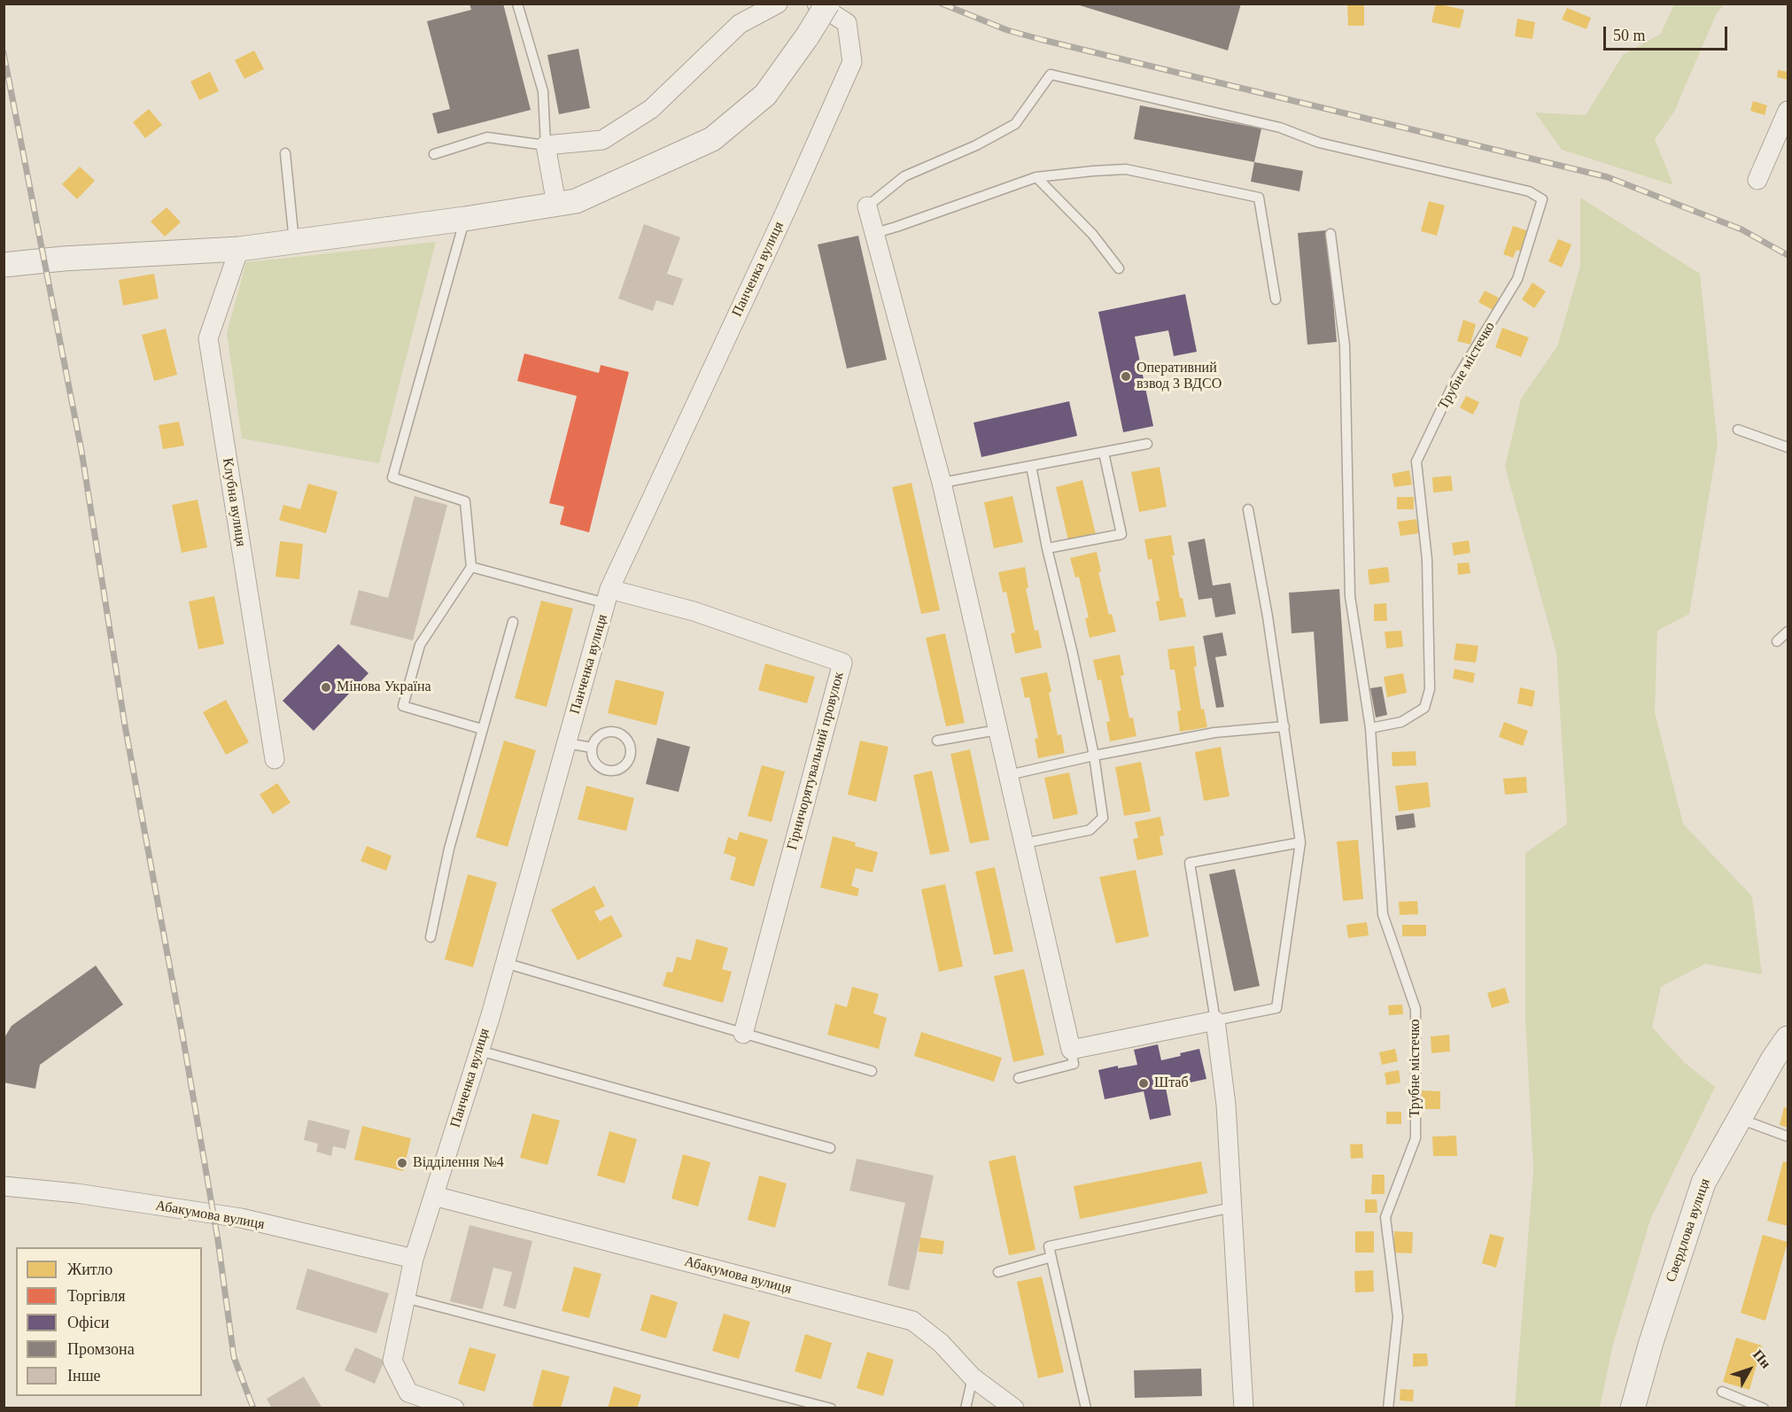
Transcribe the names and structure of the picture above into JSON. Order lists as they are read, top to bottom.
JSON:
{
  "streets": {
    "street": [
      "Панченка вулиця",
      "Клубна вулиця",
      "Гірничорятувальний провулок",
      "Абакумова вулиця",
      "Свердлова вулиця"
    ],
    "lane": ["Трубне містечко"]
  },
  "crossings": [
    ["Панченка вулиця", "Гірничорятувальний провулок"],
    ["Панченка вулиця", "Абакумова вулиця"]
  ],
  "places": [
    "Оперативний взвод 3 ВДСО",
    "Мінова Україна",
    "Штаб",
    "Відділення №4"
  ],
  "legend": [
    "Житло",
    "Торгівля",
    "Офіси",
    "Промзона",
    "Інше"
  ],
  "scale_bar": "50 m",
  "north": "top right"
}
